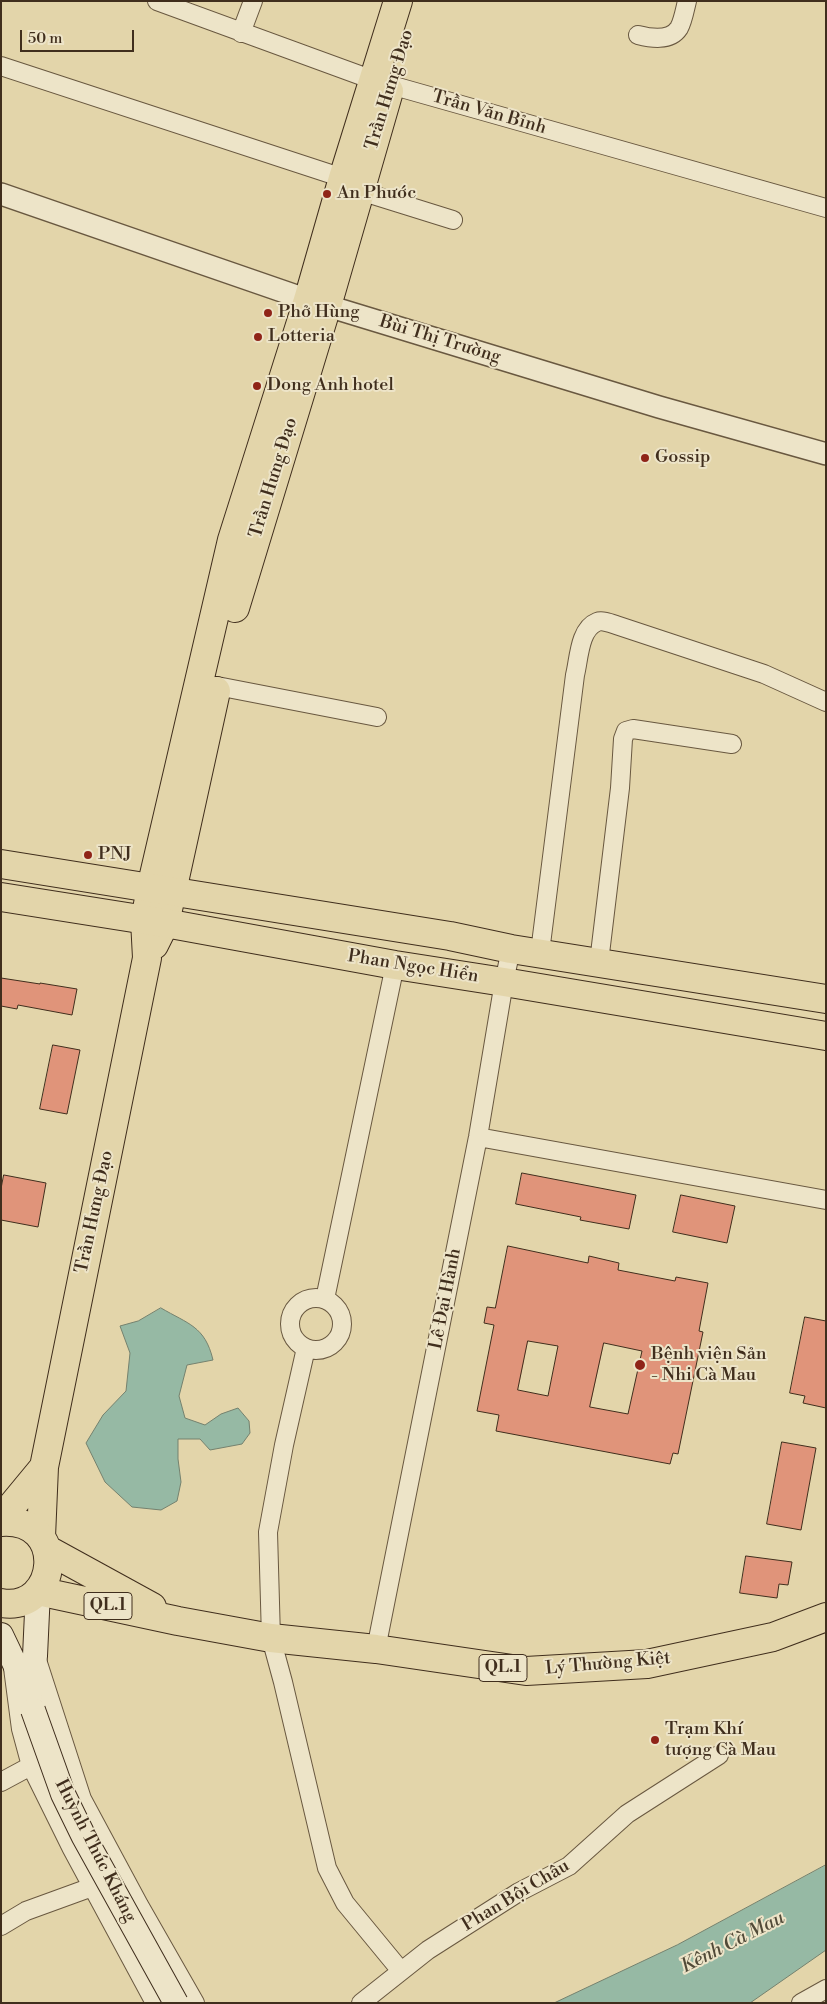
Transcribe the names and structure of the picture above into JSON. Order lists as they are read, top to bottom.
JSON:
{
  "streets": {
    "main road": [
      "Trần Hưng Đạo",
      "Phan Ngọc Hiển",
      "QL.1",
      "Lý Thường Kiệt",
      "Huỳnh Thúc Kháng"
    ],
    "street": [
      "Trần Văn Bỉnh",
      "Bùi Thị Trường",
      "Lê Đại Hành",
      "Phan Bội Châu"
    ]
  },
  "crossings": [
    ["Trần Hưng Đạo", "Trần Văn Bỉnh"],
    ["Trần Hưng Đạo", "Bùi Thị Trường"],
    ["Trần Hưng Đạo", "Phan Ngọc Hiển"],
    ["Trần Hưng Đạo", "QL.1"],
    ["Trần Hưng Đạo", "Lý Thường Kiệt"],
    ["Trần Hưng Đạo", "Huỳnh Thúc Kháng"],
    ["Phan Ngọc Hiển", "Lê Đại Hành"],
    ["Lê Đại Hành", "Lý Thường Kiệt"],
    ["QL.1", "Lý Thường Kiệt"],
    ["Lý Thường Kiệt", "Huỳnh Thúc Kháng"]
  ],
  "water": ["Kênh Cà Mau"],
  "places": [
    "An Phước",
    "Phở Hùng",
    "Lotteria",
    "Dong Anh hotel",
    "Gossip",
    "PNJ",
    "Bệnh viện Sản - Nhi Cà Mau",
    "Trạm Khí tượng Cà Mau"
  ],
  "scale_bar": "50 m"
}
